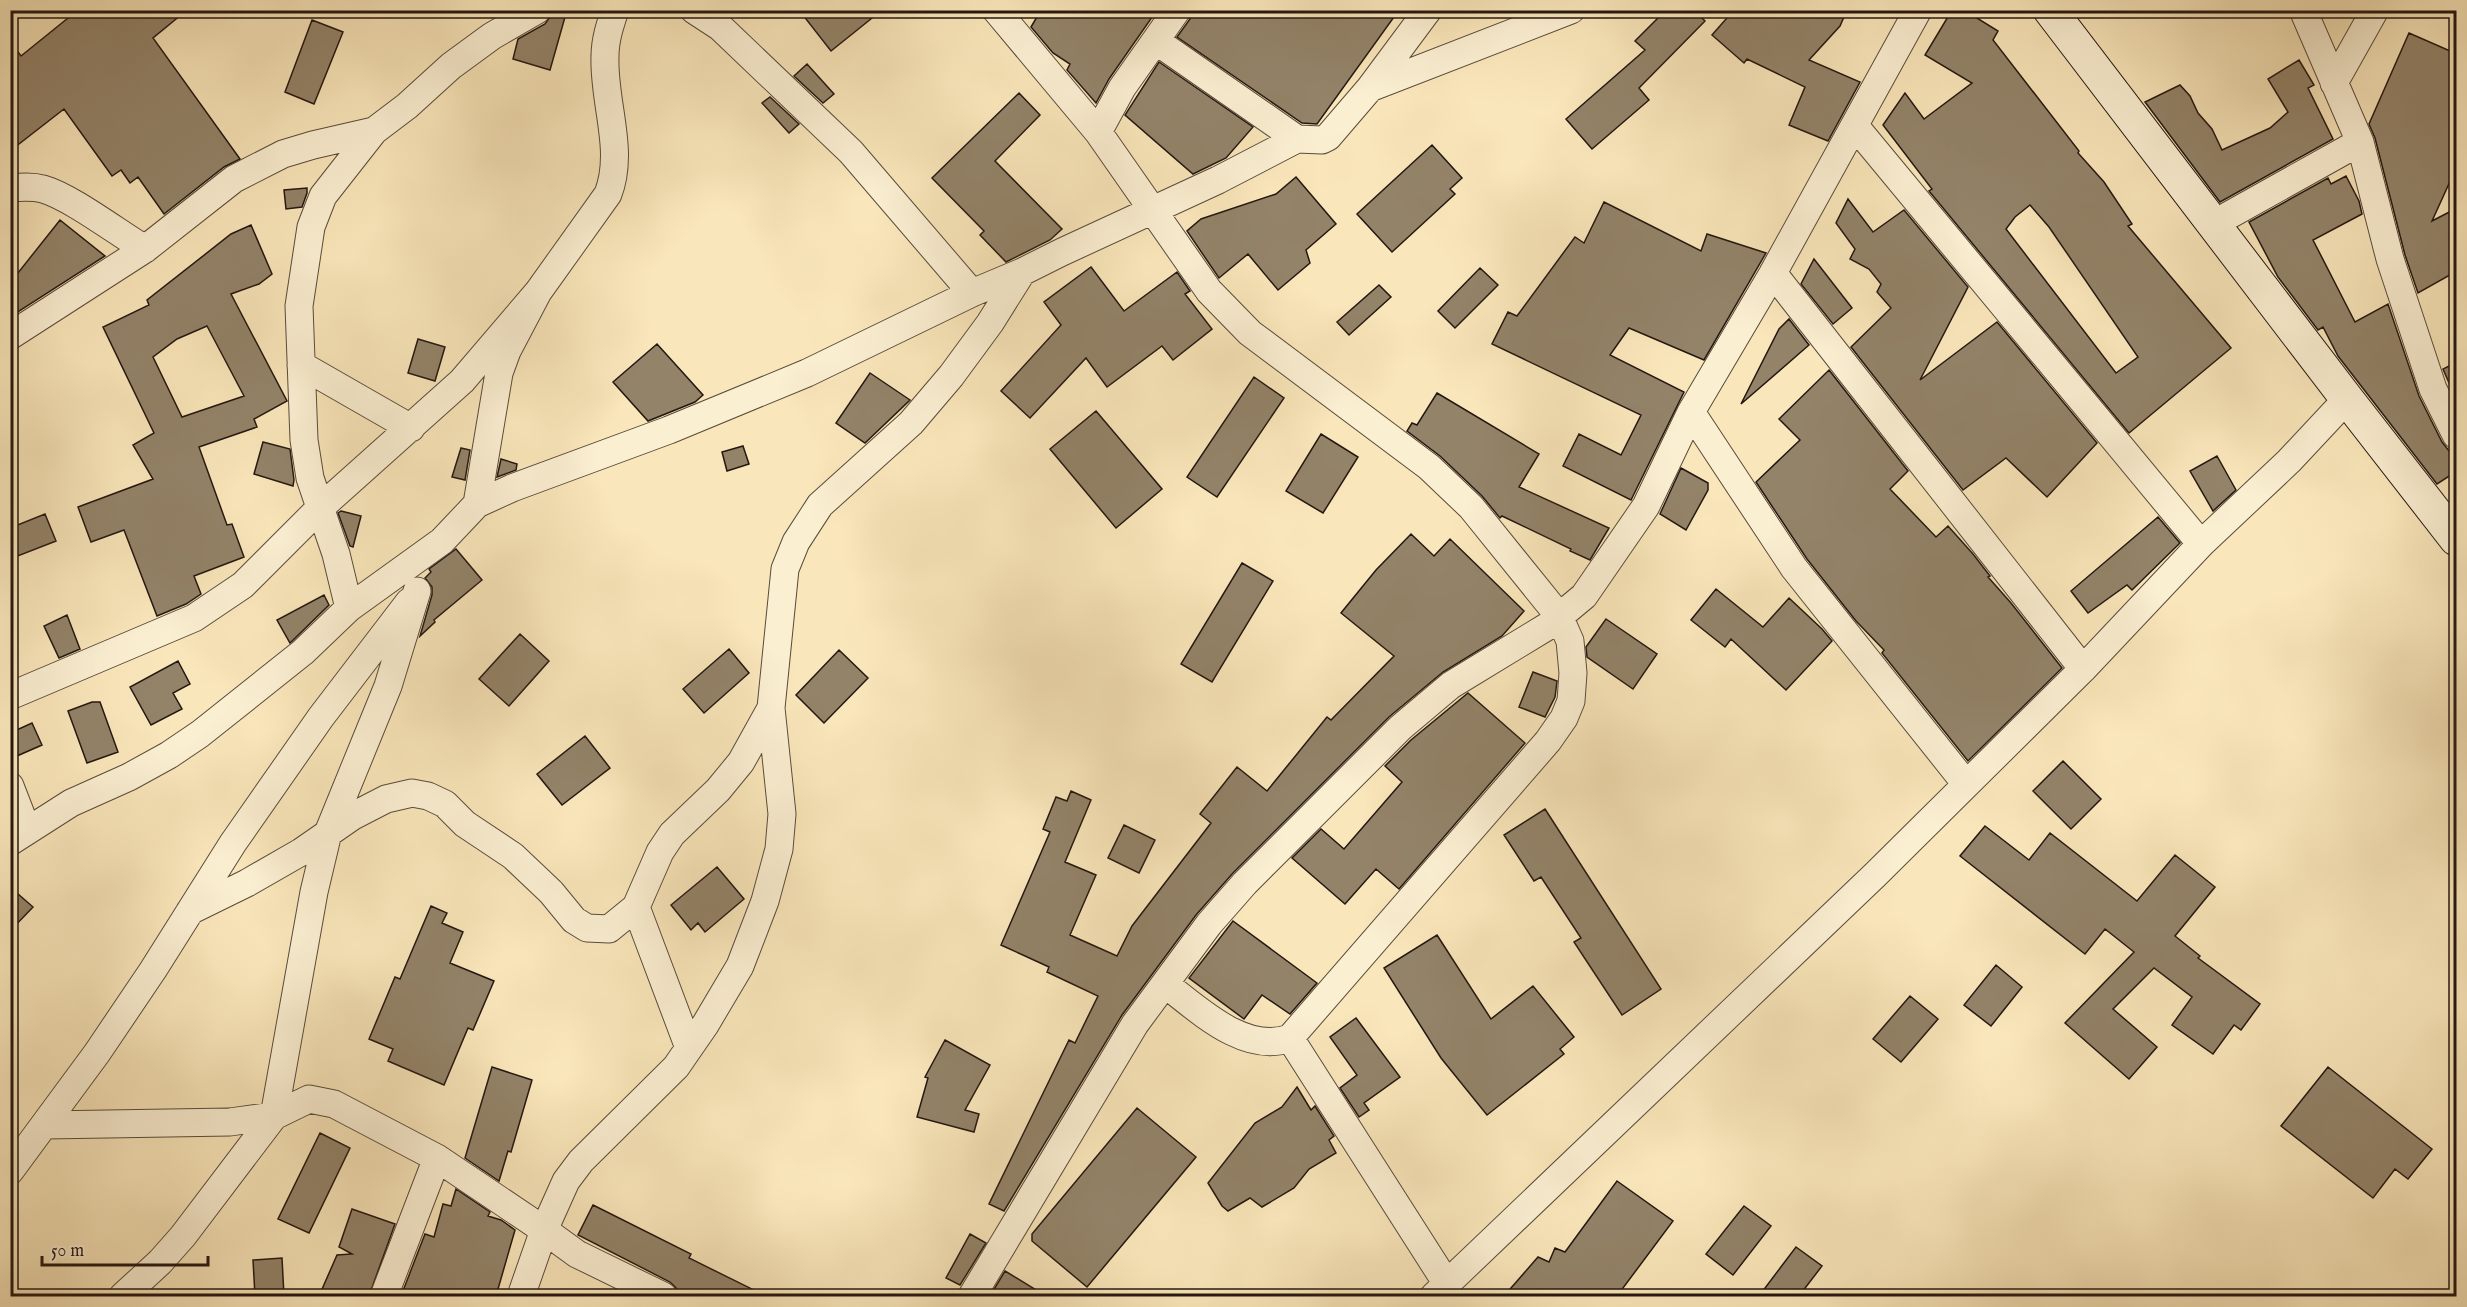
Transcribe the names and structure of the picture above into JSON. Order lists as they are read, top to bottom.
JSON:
{
  "scale_bar": "50 m"
}
